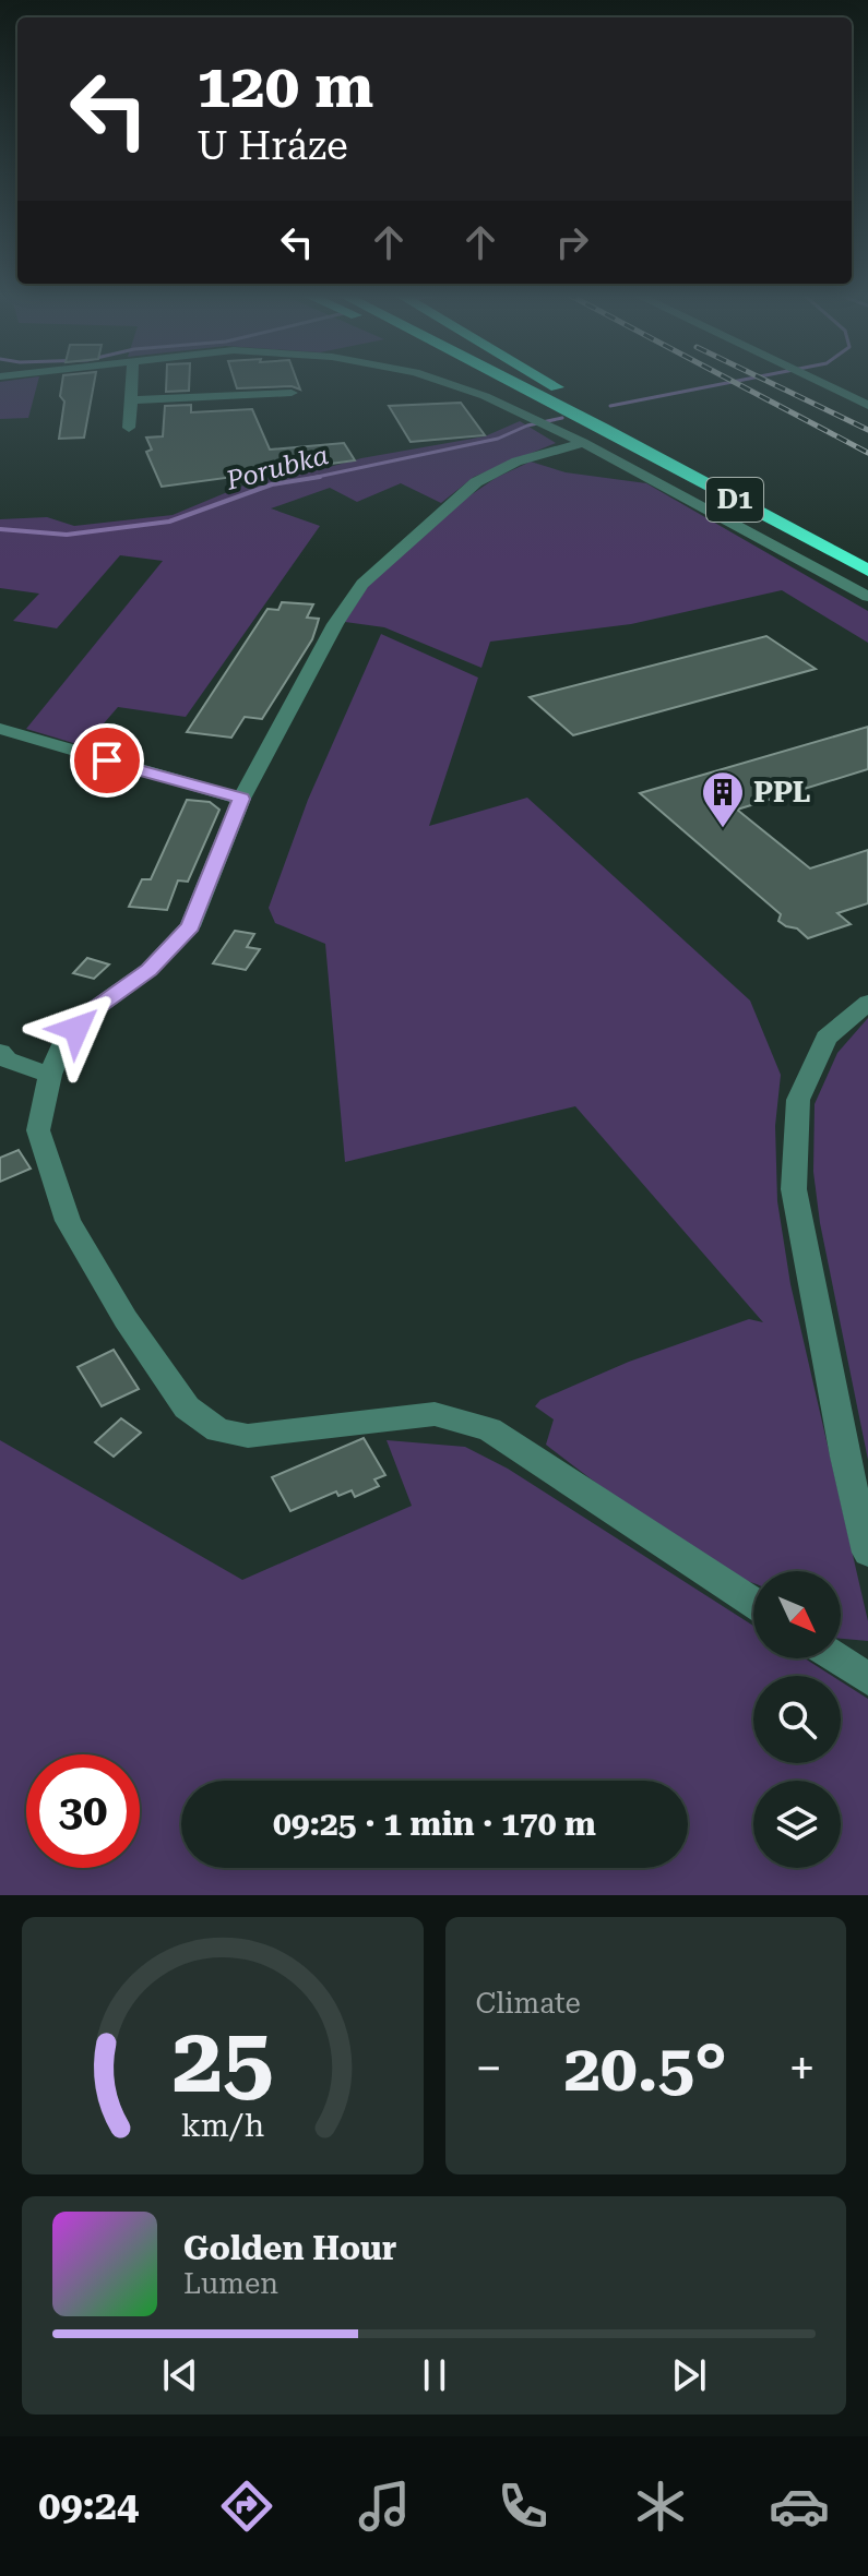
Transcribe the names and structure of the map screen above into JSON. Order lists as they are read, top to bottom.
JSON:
{
  "streets": {
    "highway": ["D1"]
  },
  "water": ["Porubka"],
  "places": {
    "building": ["PPL"]
  },
  "north": "bottom right",
  "page": {
    "turn": ["120 m", "U Hráze"],
    "limit": "30",
    "trip": "09:25 · 1 min · 170 m",
    "tile": "Climate",
    "heat": ["−", "20.5°", "+"],
    "song": ["Golden Hour", "Lumen"],
    "tabs": "09:24",
    "gauge": ["25", "km/h"]
  }
}
